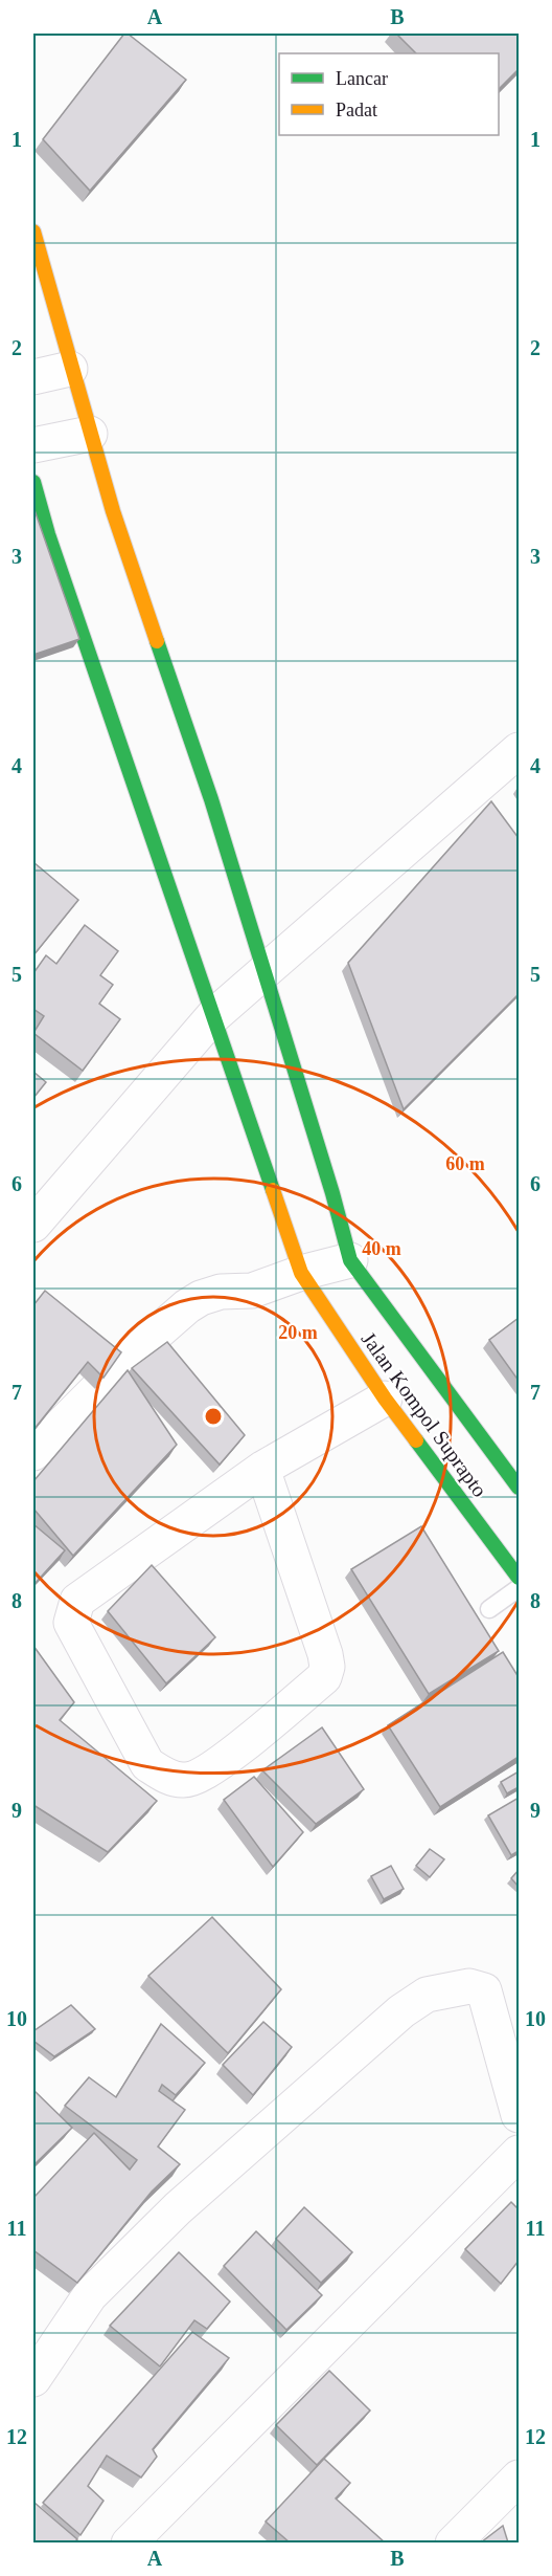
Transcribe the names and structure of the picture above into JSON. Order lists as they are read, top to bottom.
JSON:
{
  "streets": {
    "street": ["Jalan Kompol Suprapto"]
  },
  "legend": ["Lancar", "Padat"],
  "grid": {
    "columns": ["A", "B"],
    "rows": [
      "1",
      "2",
      "3",
      "4",
      "5",
      "6",
      "7",
      "8",
      "9",
      "10",
      "11",
      "12"
    ]
  },
  "rings": ["60 m", "40 m", "20 m"]
}
